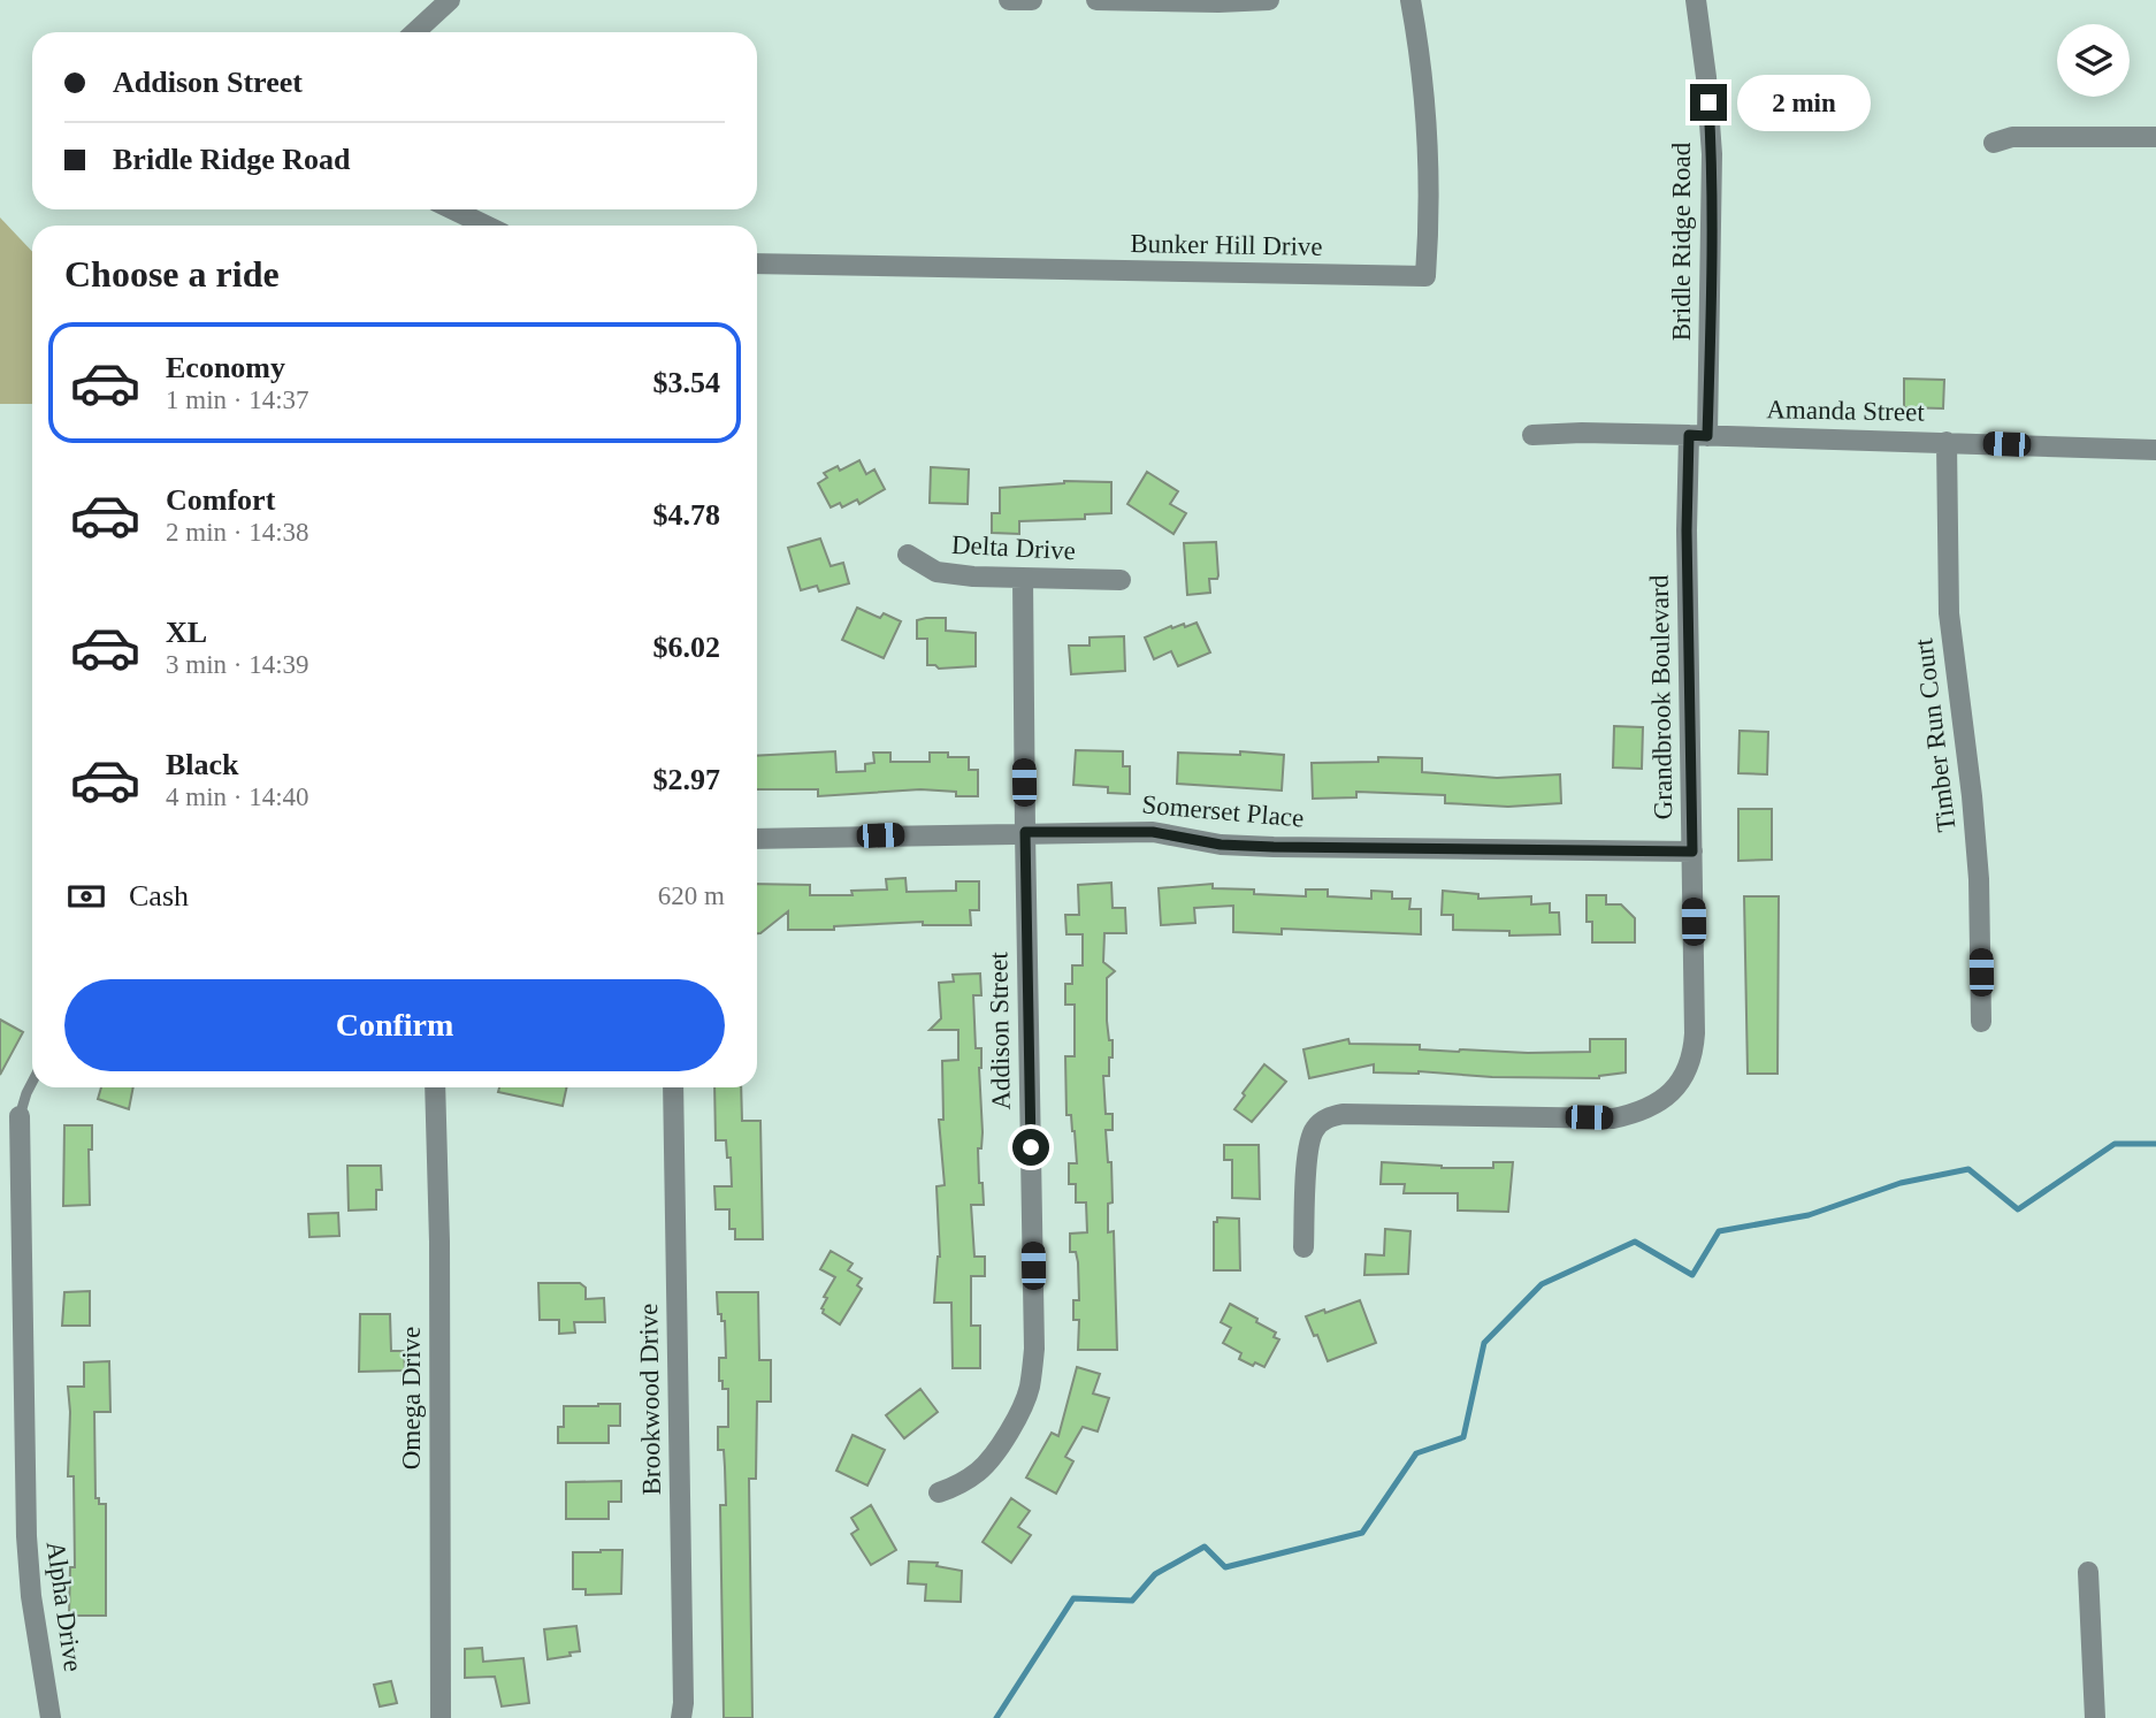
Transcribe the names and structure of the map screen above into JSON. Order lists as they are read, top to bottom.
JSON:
{
  "streets": {
    "street": [
      "Bridle Ridge Road",
      "Bunker Hill Drive",
      "Amanda Street",
      "Delta Drive",
      "Grandbrook Boulevard",
      "Timber Run Court",
      "Somerset Place",
      "Addison Street",
      "Omega Drive",
      "Brookwood Drive",
      "Alpha Drive"
    ]
  },
  "crossings": [
    ["Bridle Ridge Road", "Amanda Street"],
    ["Bridle Ridge Road", "Grandbrook Boulevard"],
    ["Amanda Street", "Grandbrook Boulevard"],
    ["Amanda Street", "Timber Run Court"],
    ["Delta Drive", "Addison Street"],
    ["Grandbrook Boulevard", "Somerset Place"],
    ["Somerset Place", "Addison Street"]
  ],
  "page": {
    "banner": ["Addison Street", "Bridle Ridge Road"],
    "bubble": "2 min",
    "heading": "Choose a ride",
    "list": [
      {
        "name": "Economy",
        "note": "1 min · 14:37",
        "value": "$3.54"
      },
      {
        "name": "Comfort",
        "note": "2 min · 14:38",
        "value": "$4.78"
      },
      {
        "name": "XL",
        "note": "3 min · 14:39",
        "value": "$6.02"
      },
      {
        "name": "Black",
        "note": "4 min · 14:40",
        "value": "$2.97"
      }
    ],
    "pay": ["Cash", "620 m"],
    "buttons": "Confirm"
  }
}
